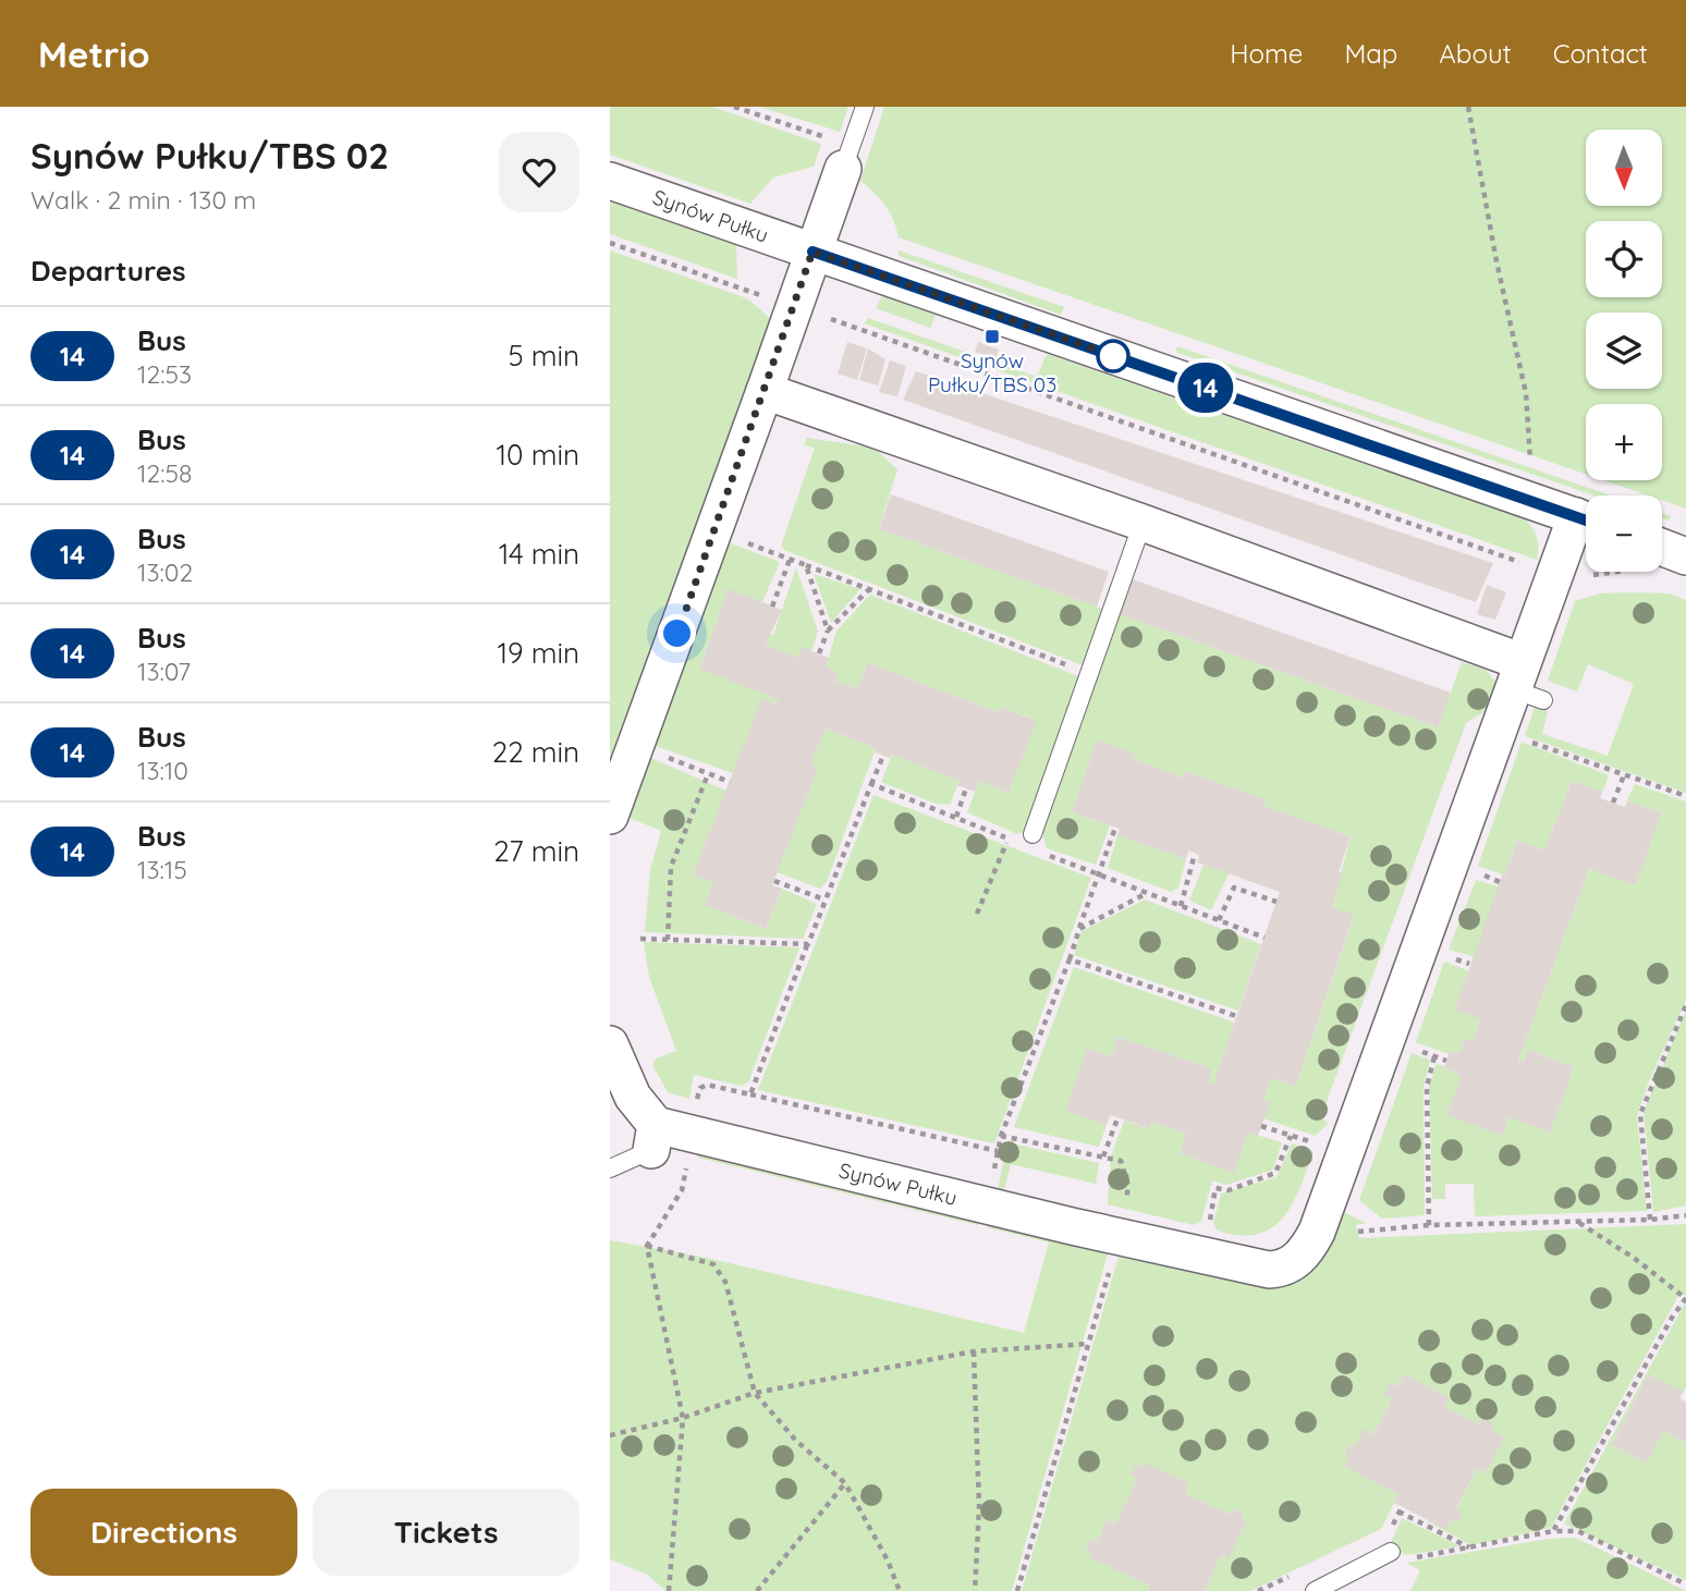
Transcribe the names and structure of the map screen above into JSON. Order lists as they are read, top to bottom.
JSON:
{
  "streets": {
    "street": ["Synów Pułku"]
  },
  "places": {
    "transit": ["Synów Pułku/TBS 03"]
  },
  "lines": ["bus line 14"],
  "north": "bottom",
  "page": {
    "header": "Metrio",
    "nav": [
      "Home",
      "Map",
      "About",
      "Contact"
    ],
    "heading": [
      ["Synów Pułku/TBS 02", "Walk · 2 min · 130 m"],
      "Departures"
    ],
    "on_map": "14",
    "map_buttons": ["+", "−"],
    "list": [
      {
        "mark": "14",
        "name": "Bus",
        "note": "12:53",
        "value": "5 min"
      },
      {
        "mark": "14",
        "name": "Bus",
        "note": "12:58",
        "value": "10 min"
      },
      {
        "mark": "14",
        "name": "Bus",
        "note": "13:02",
        "value": "14 min"
      },
      {
        "mark": "14",
        "name": "Bus",
        "note": "13:07",
        "value": "19 min"
      },
      {
        "mark": "14",
        "name": "Bus",
        "note": "13:10",
        "value": "22 min"
      },
      {
        "mark": "14",
        "name": "Bus",
        "note": "13:15",
        "value": "27 min"
      }
    ],
    "buttons": ["Directions", "Tickets"]
  }
}
